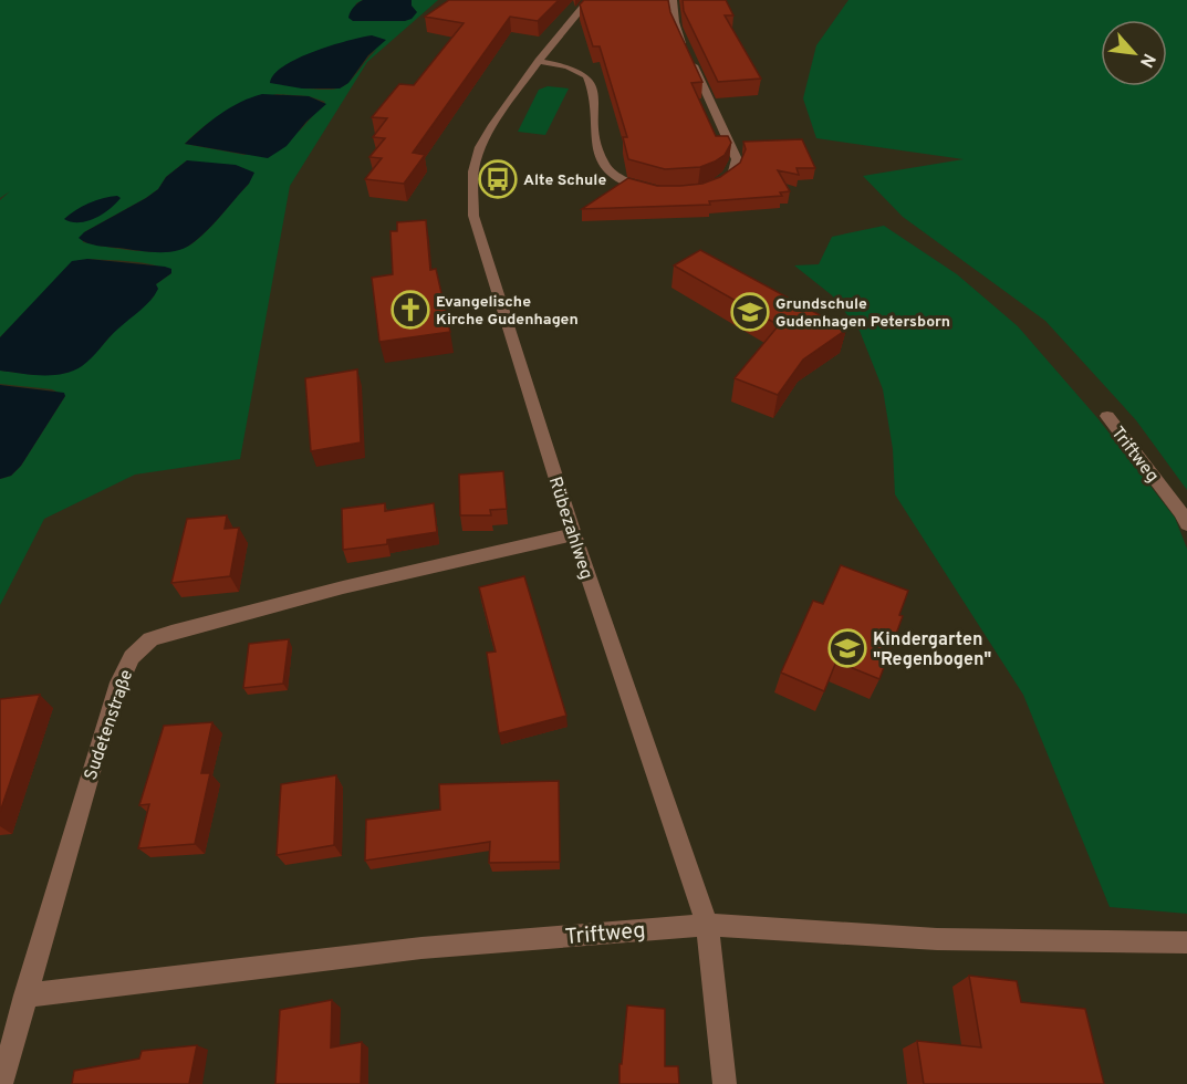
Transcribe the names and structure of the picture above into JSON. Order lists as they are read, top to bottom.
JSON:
{
  "streets": {
    "street": ["Triftweg", "Rübezahlweg", "Sudetenstraße"]
  },
  "crossings": [
    ["Triftweg", "Rübezahlweg"],
    ["Triftweg", "Sudetenstraße"],
    ["Rübezahlweg", "Sudetenstraße"]
  ],
  "places": {
    "bus stop": ["Alte Schule"],
    "church": ["Evangelische Kirche Gudenhagen"],
    "school or university": ["Grundschule Gudenhagen Petersborn", "Kindergarten \"Regenbogen\""]
  },
  "north": "bottom right"
}
